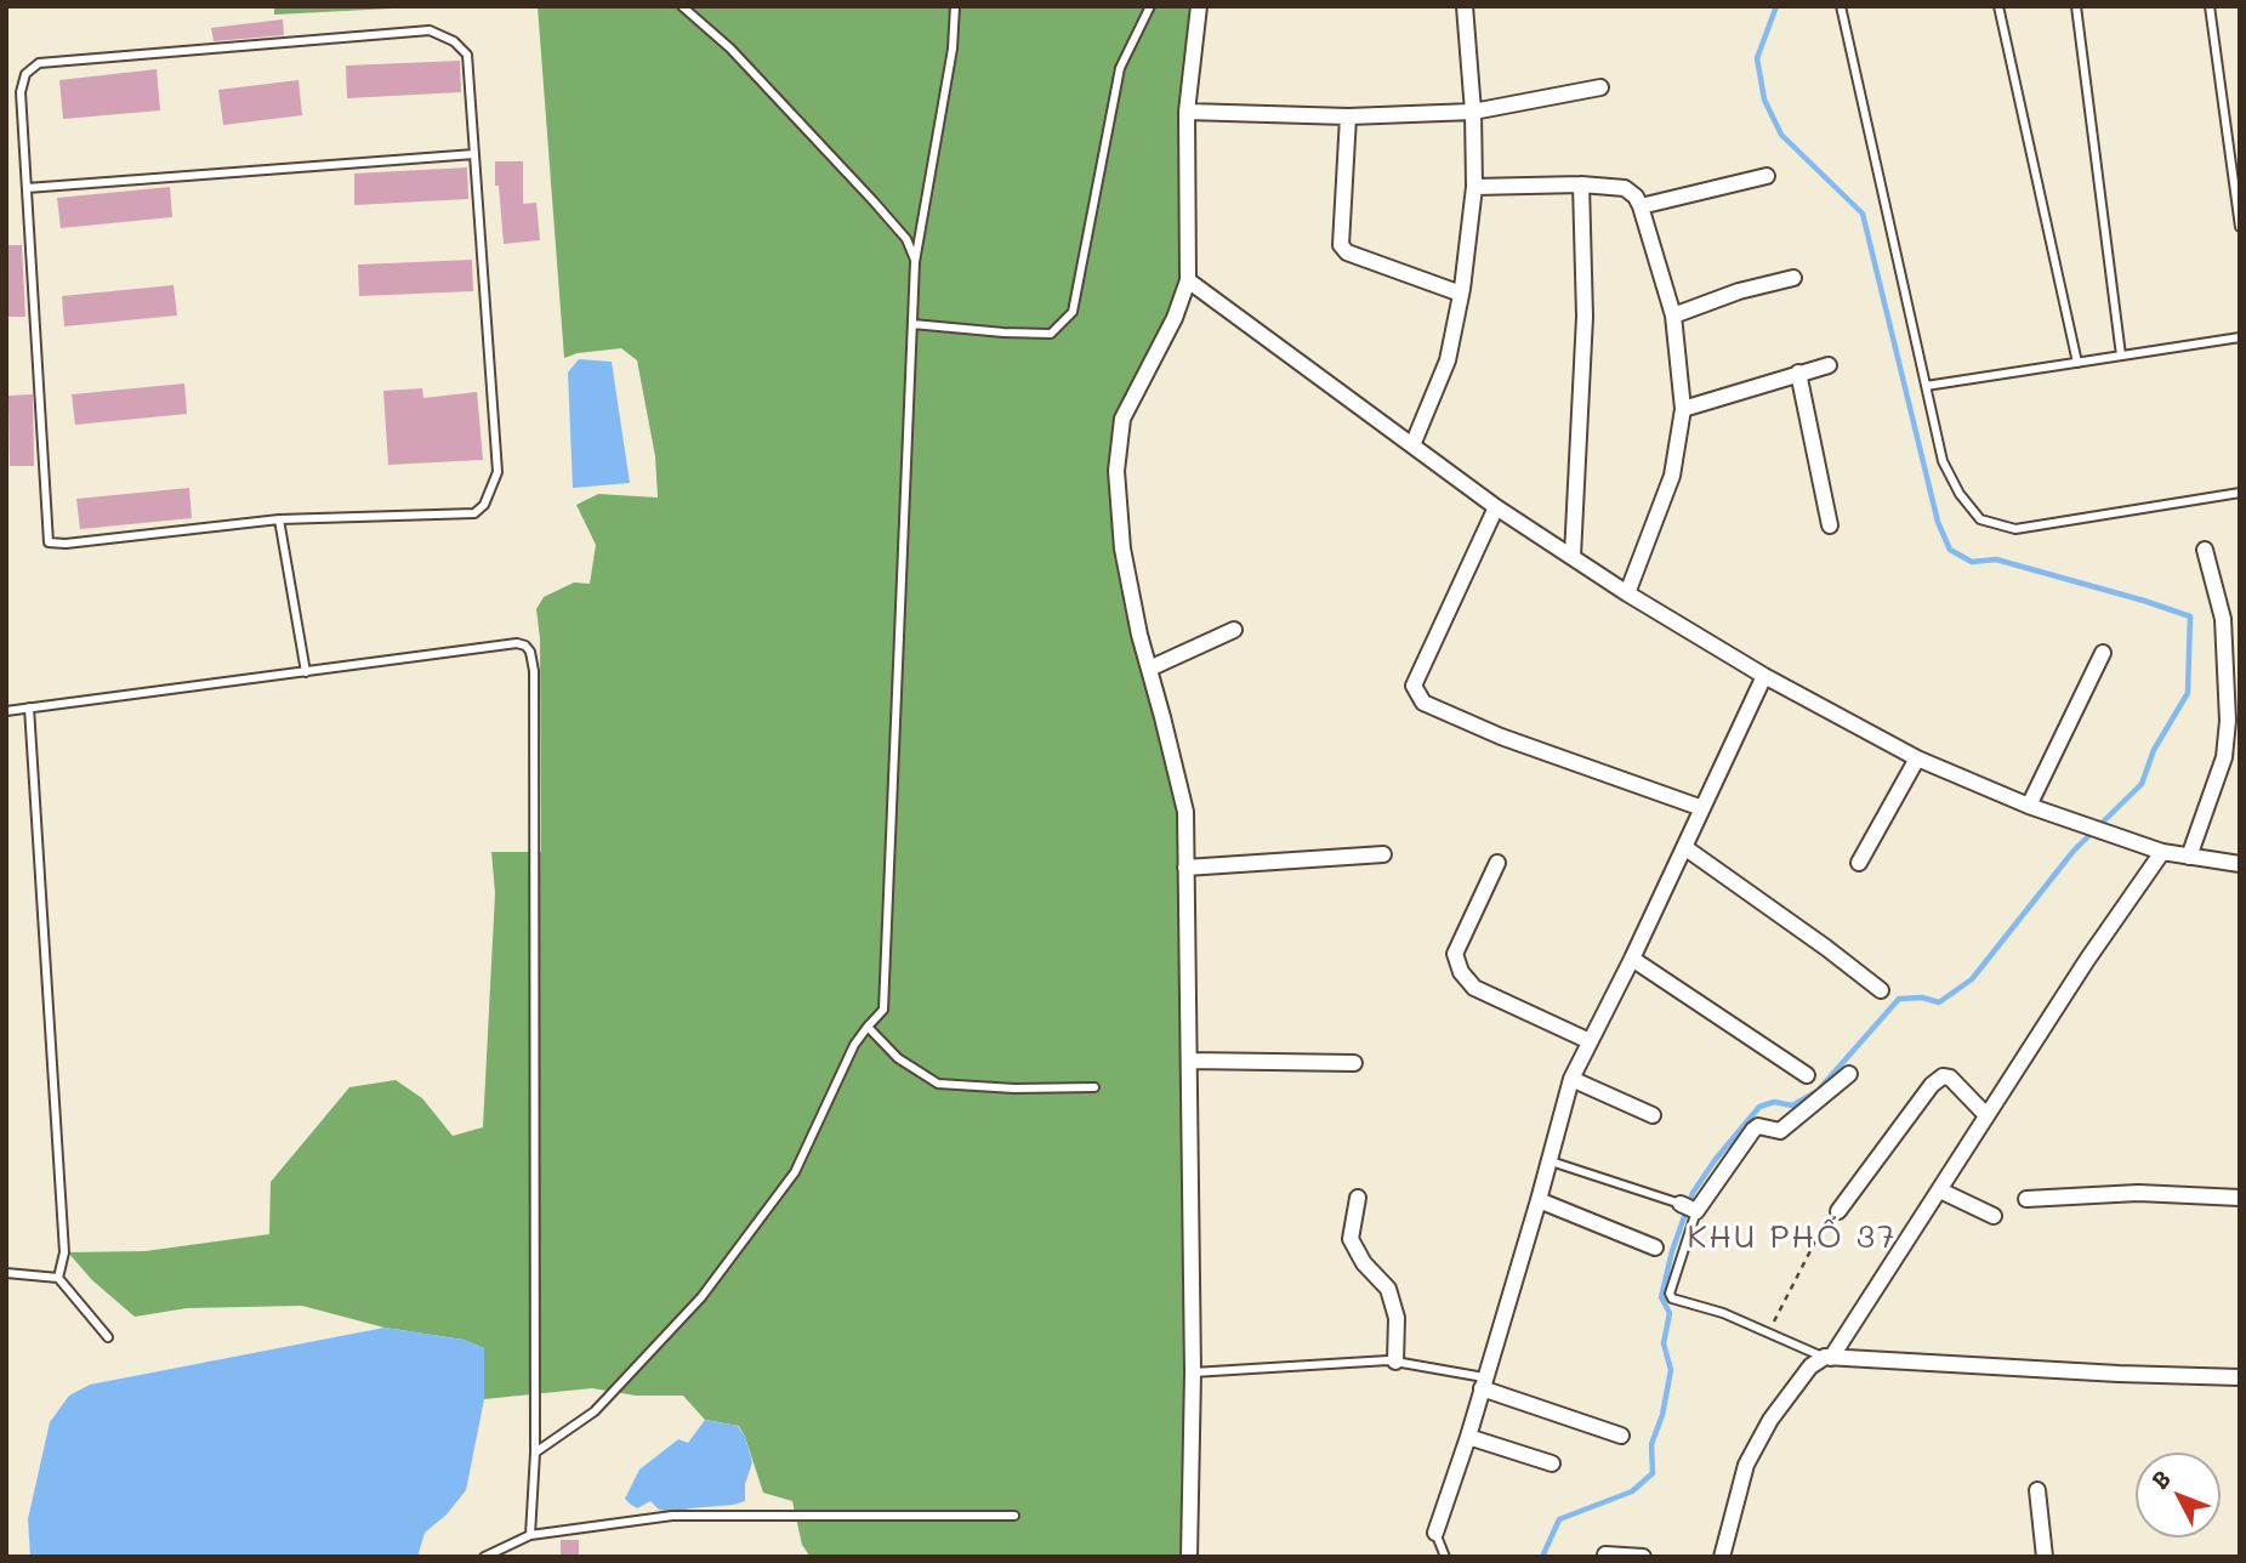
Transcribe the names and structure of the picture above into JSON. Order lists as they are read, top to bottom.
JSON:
{
  "districts": ["KHU PHỐ 37"],
  "north": "top left"
}
